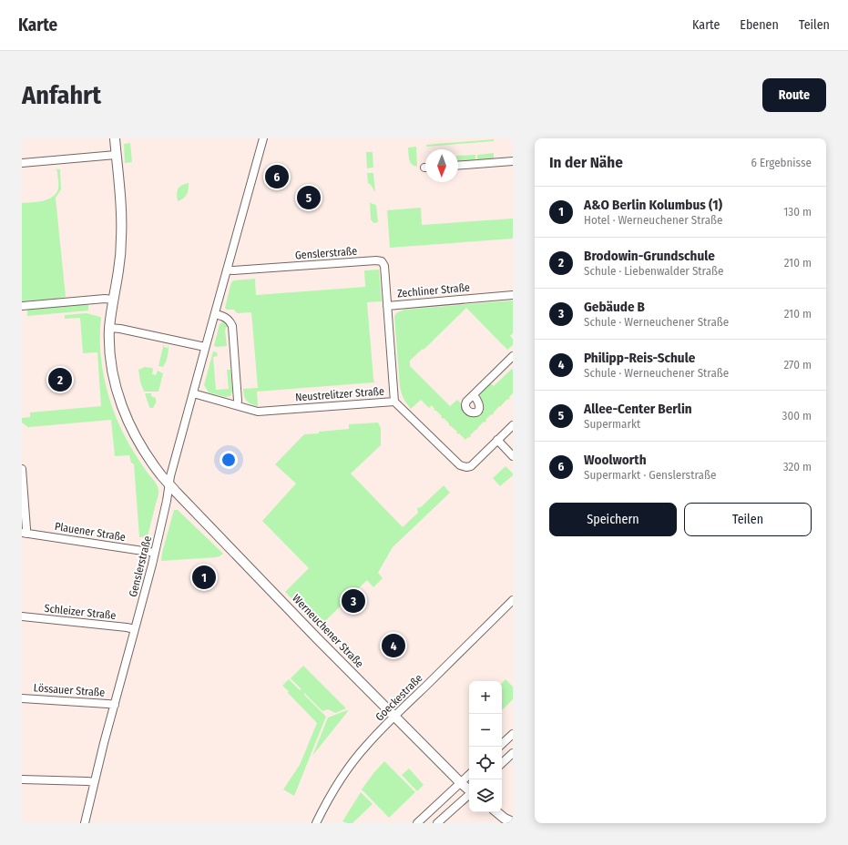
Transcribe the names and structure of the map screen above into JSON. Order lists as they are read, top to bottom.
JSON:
{
  "streets": {
    "street": [
      "Genslerstraße",
      "Zechliner Straße",
      "Neustrelitzer Straße",
      "Plauener Straße",
      "Schleizer Straße",
      "Werneuchener Straße",
      "Lössauer Straße",
      "Goeckestraße"
    ]
  },
  "crossings": [
    ["Genslerstraße", "Zechliner Straße"],
    ["Genslerstraße", "Neustrelitzer Straße"],
    ["Genslerstraße", "Plauener Straße"],
    ["Genslerstraße", "Schleizer Straße"],
    ["Genslerstraße", "Werneuchener Straße"],
    ["Genslerstraße", "Lössauer Straße"],
    ["Zechliner Straße", "Neustrelitzer Straße"],
    ["Werneuchener Straße", "Goeckestraße"]
  ],
  "north": "bottom",
  "page": {
    "header": "Karte",
    "nav": ["Karte", "Ebenen", "Teilen"],
    "buttons": [
      "Route",
      ["Speichern", "Teilen"]
    ],
    "title": "Anfahrt",
    "heading": ["In der Nähe", "6 Ergebnisse"],
    "pins": [
      "6",
      "5",
      "2",
      "1",
      "3",
      "4"
    ],
    "list": [
      {
        "mark": "1",
        "name": "A&O Berlin Kolumbus (1)",
        "note": "Hotel · Werneuchener Straße",
        "value": "130 m"
      },
      {
        "mark": "2",
        "name": "Brodowin-Grundschule",
        "note": "Schule · Liebenwalder Straße",
        "value": "210 m"
      },
      {
        "mark": "3",
        "name": "Gebäude B",
        "note": "Schule · Werneuchener Straße",
        "value": "210 m"
      },
      {
        "mark": "4",
        "name": "Philipp-Reis-Schule",
        "note": "Schule · Werneuchener Straße",
        "value": "270 m"
      },
      {
        "mark": "5",
        "name": "Allee-Center Berlin",
        "note": "Supermarkt",
        "value": "300 m"
      },
      {
        "mark": "6",
        "name": "Woolworth",
        "note": "Supermarkt · Genslerstraße",
        "value": "320 m"
      }
    ],
    "map_buttons": ["+", "−"]
  }
}
